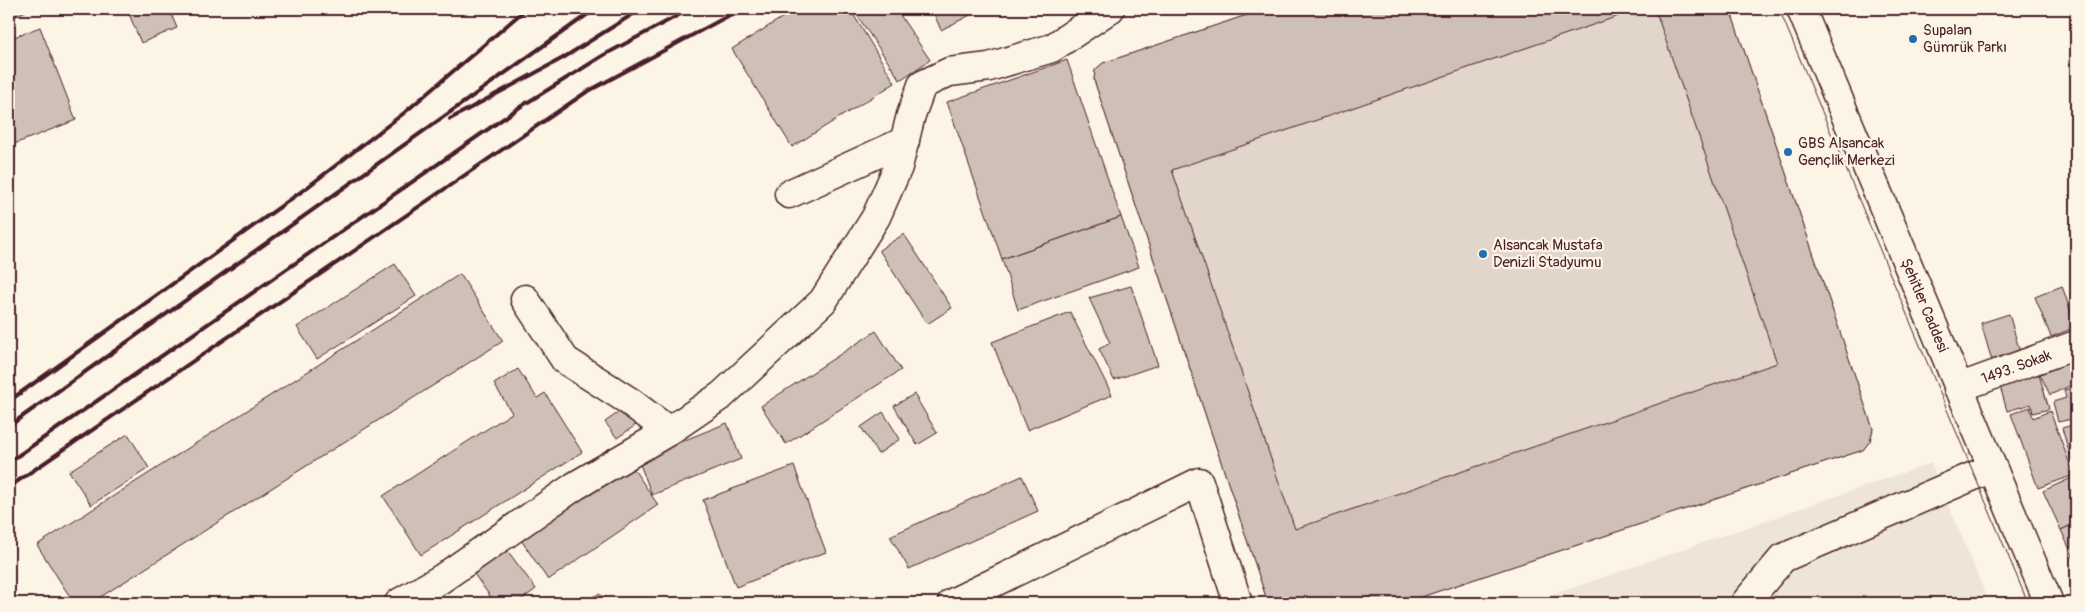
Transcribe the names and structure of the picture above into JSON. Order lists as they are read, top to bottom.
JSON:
{
  "streets": {
    "street": ["Şehitler Caddesi", "1493. Sokak"]
  },
  "crossings": [
    ["Şehitler Caddesi", "1493. Sokak"]
  ],
  "places": ["Supalan Gümrük Parkı", "GBS Alsancak Gençlik Merkezi", "Alsancak Mustafa Denizli Stadyumu"]
}
